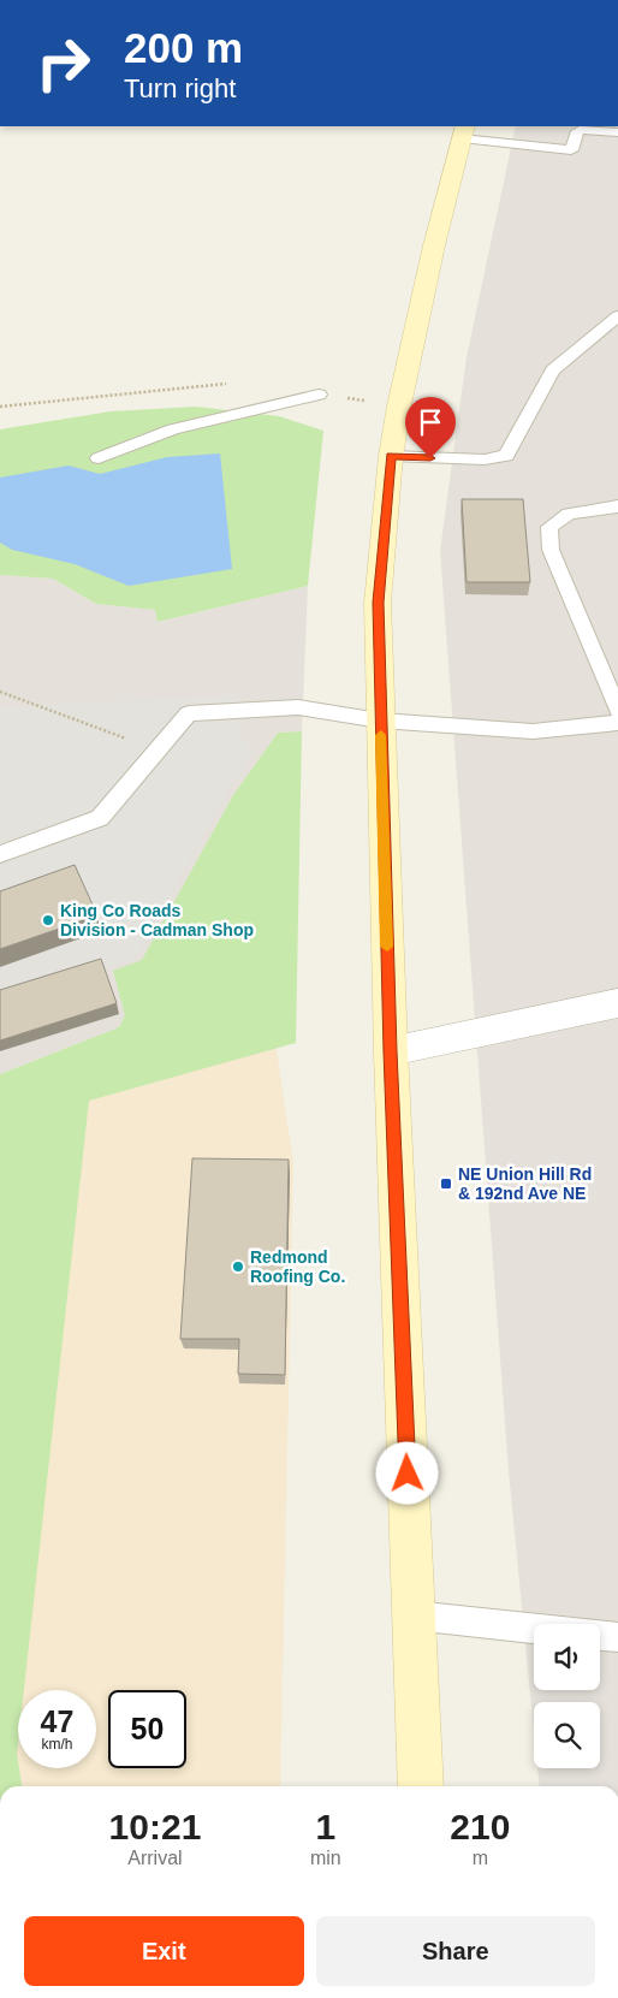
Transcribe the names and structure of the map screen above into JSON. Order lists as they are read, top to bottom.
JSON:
{
  "places": {
    "other": ["King Co Roads Division - Cadman Shop", "Redmond Roofing Co."],
    "transit": ["NE Union Hill Rd & 192nd Ave NE"]
  },
  "page": {
    "turn": ["200 m", "Turn right"],
    "speed": "47 km/h",
    "limit": "50",
    "eta": [
      "10:21",
      "Arrival",
      "1",
      "min",
      "210",
      "m"
    ],
    "buttons": ["Exit", "Share"]
  }
}
